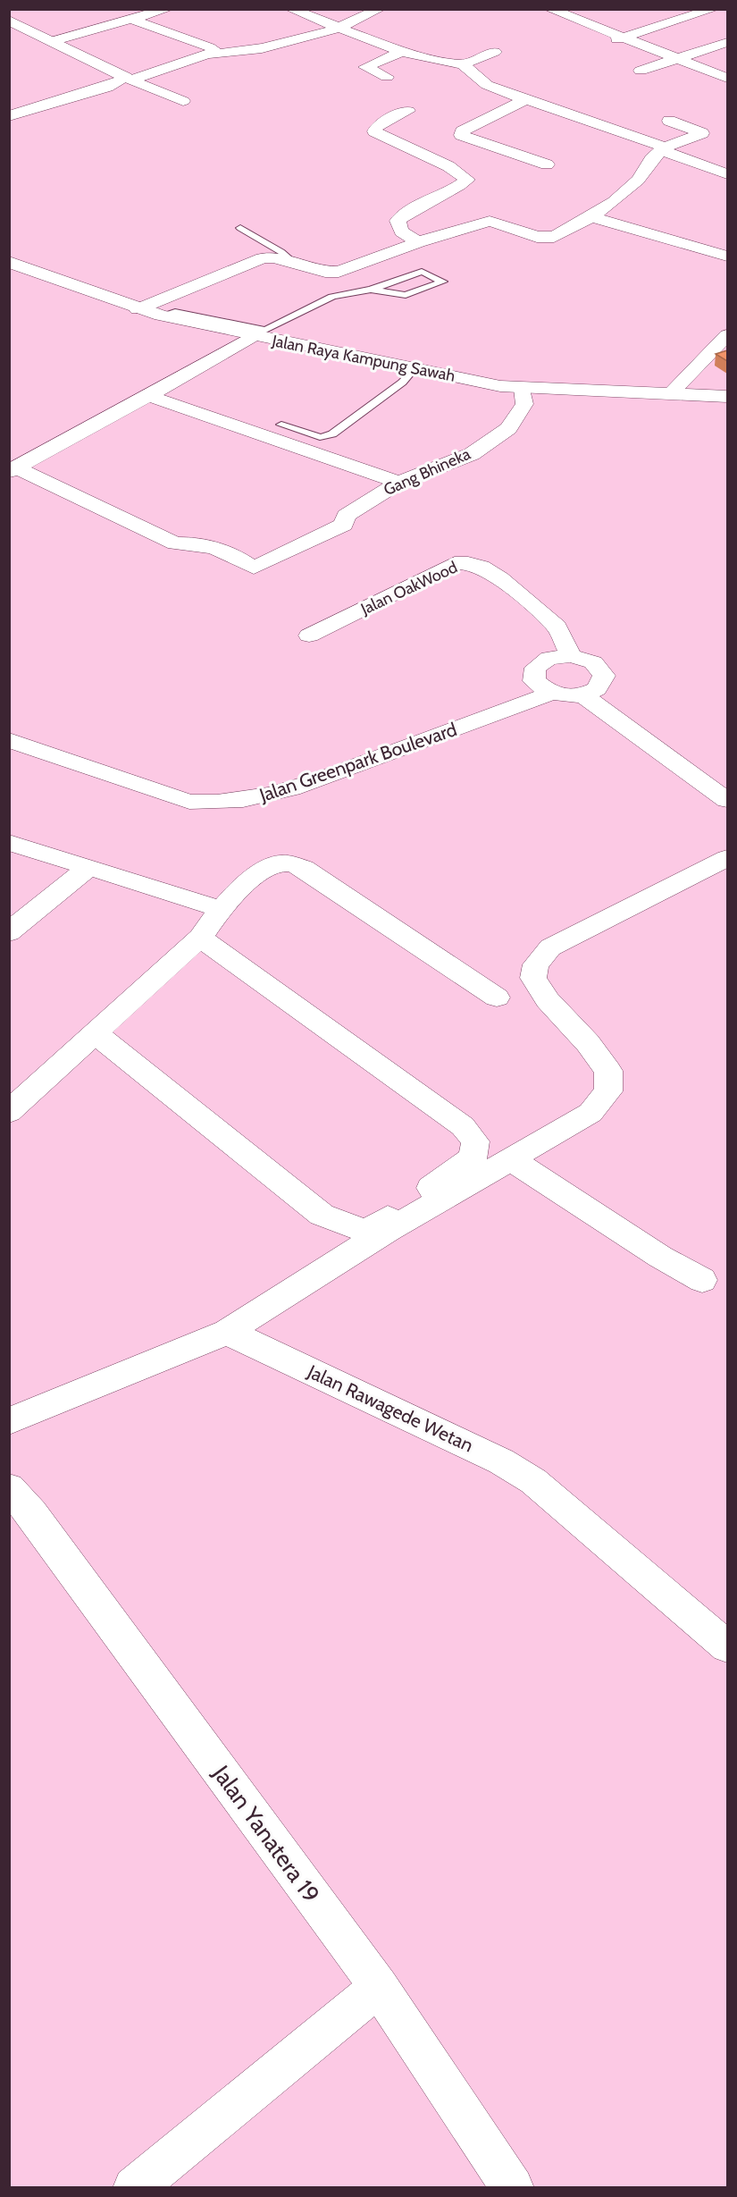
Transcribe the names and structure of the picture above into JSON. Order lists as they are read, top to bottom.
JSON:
{
  "streets": {
    "street": [
      "Jalan Raya Kampung Sawah",
      "Gang Bhineka",
      "Jalan OakWood",
      "Jalan Greenpark Boulevard",
      "Jalan Rawagede Wetan",
      "Jalan Yanatera 19"
    ]
  },
  "crossings": [
    ["Jalan Raya Kampung Sawah", "Gang Bhineka"]
  ]
}
